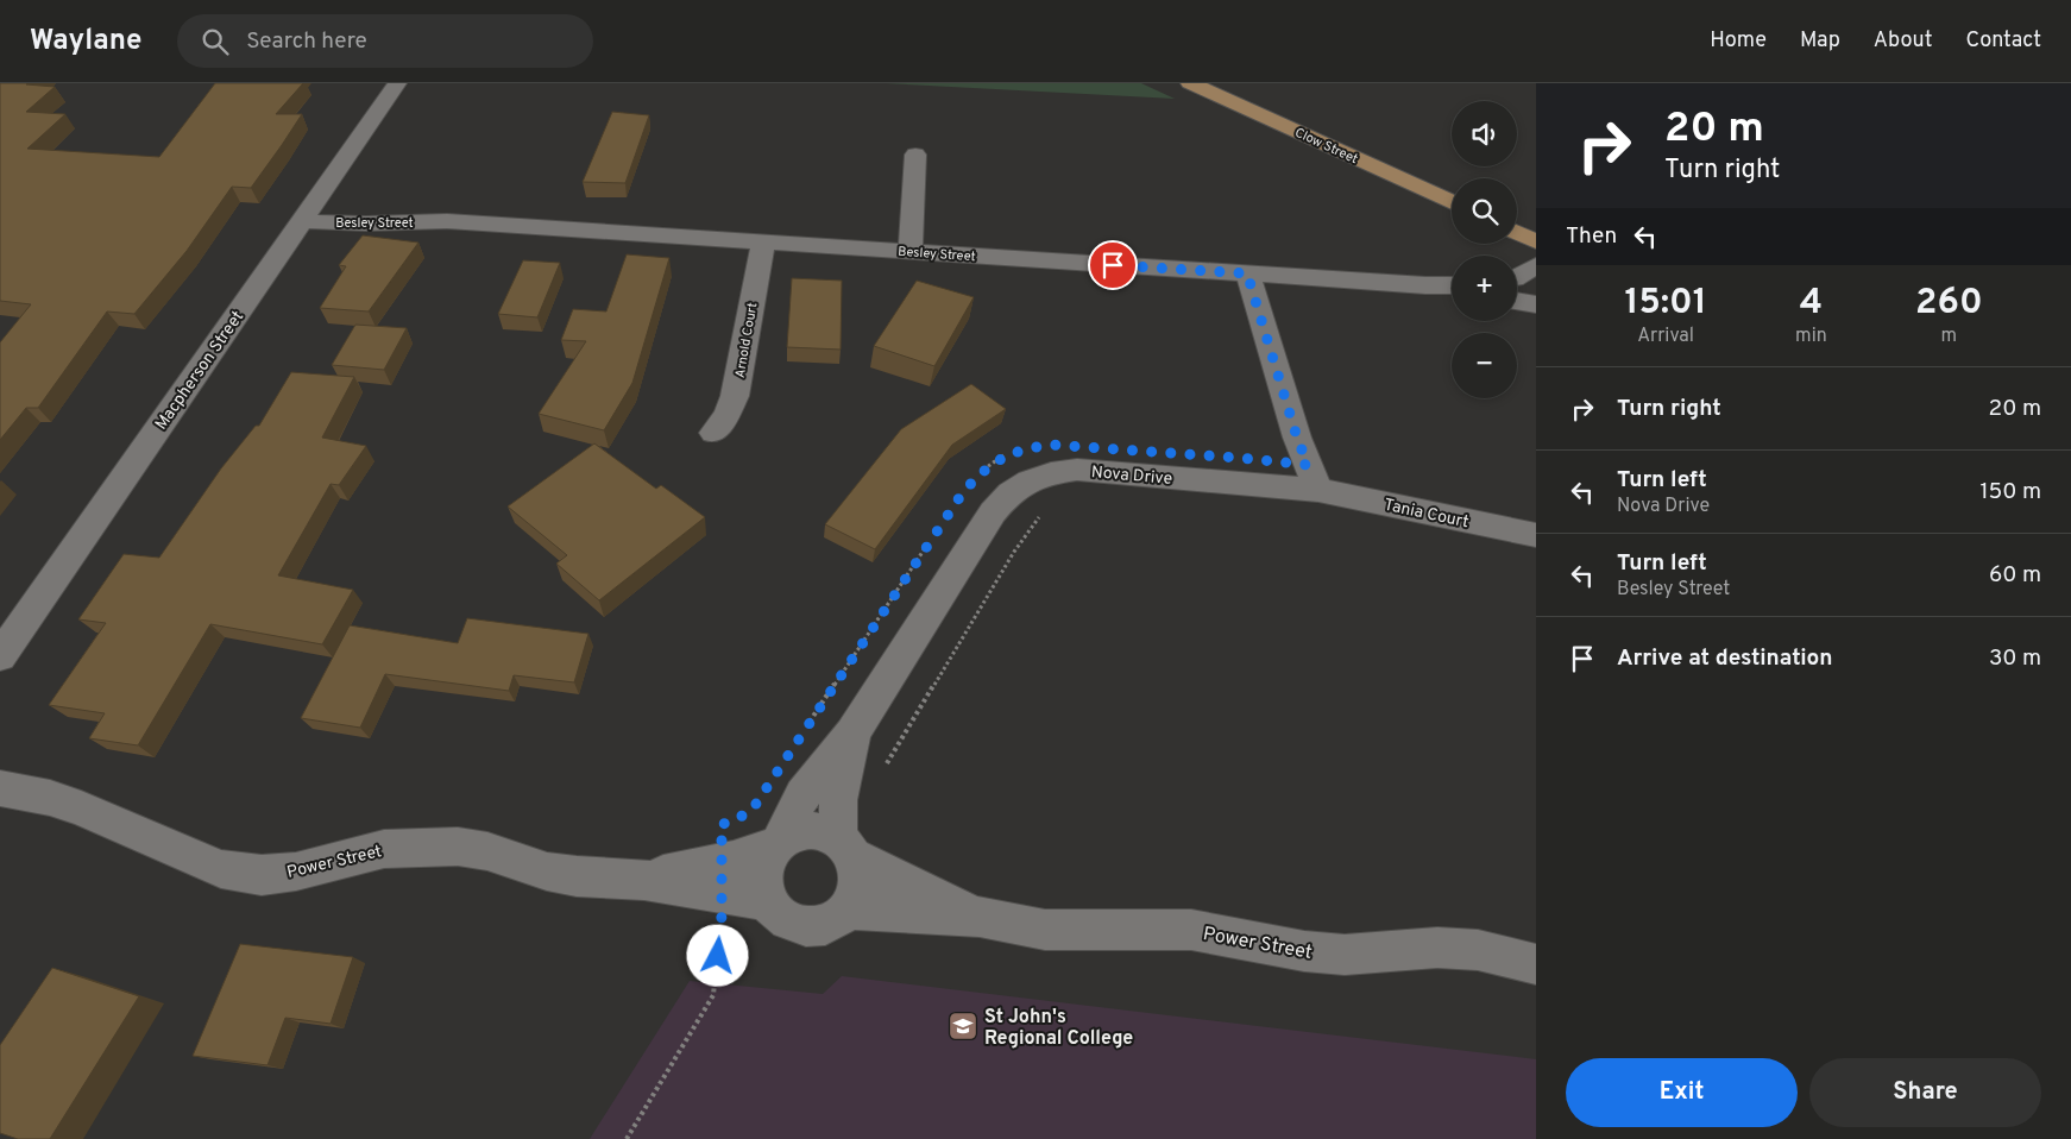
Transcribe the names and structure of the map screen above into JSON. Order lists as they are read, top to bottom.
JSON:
{
  "streets": {
    "main road": ["Clow Street"],
    "street": [
      "Besley Street",
      "Arnold Court",
      "Macpherson Street",
      "Nova Drive",
      "Tania Court",
      "Power Street"
    ]
  },
  "crossings": [
    ["Besley Street", "Arnold Court"],
    ["Besley Street", "Macpherson Street"],
    ["Nova Drive", "Tania Court"],
    ["Nova Drive", "Power Street"]
  ],
  "places": {
    "school or university": ["St John's Regional College"]
  },
  "page": {
    "header": "Waylane",
    "search": "Search here",
    "nav": [
      "Home",
      "Map",
      "About",
      "Contact"
    ],
    "turn": ["20 m", "Turn right"],
    "map_buttons": ["+", "−"],
    "then": "Then",
    "eta": [
      "15:01",
      "Arrival",
      "4",
      "min",
      "260",
      "m"
    ],
    "list": [
      {
        "name": "Turn right",
        "value": "20 m"
      },
      {
        "name": "Turn left",
        "note": "Nova Drive",
        "value": "150 m"
      },
      {
        "name": "Turn left",
        "note": "Besley Street",
        "value": "60 m"
      },
      {
        "name": "Arrive at destination",
        "value": "30 m"
      }
    ],
    "buttons": ["Exit", "Share"]
  }
}
